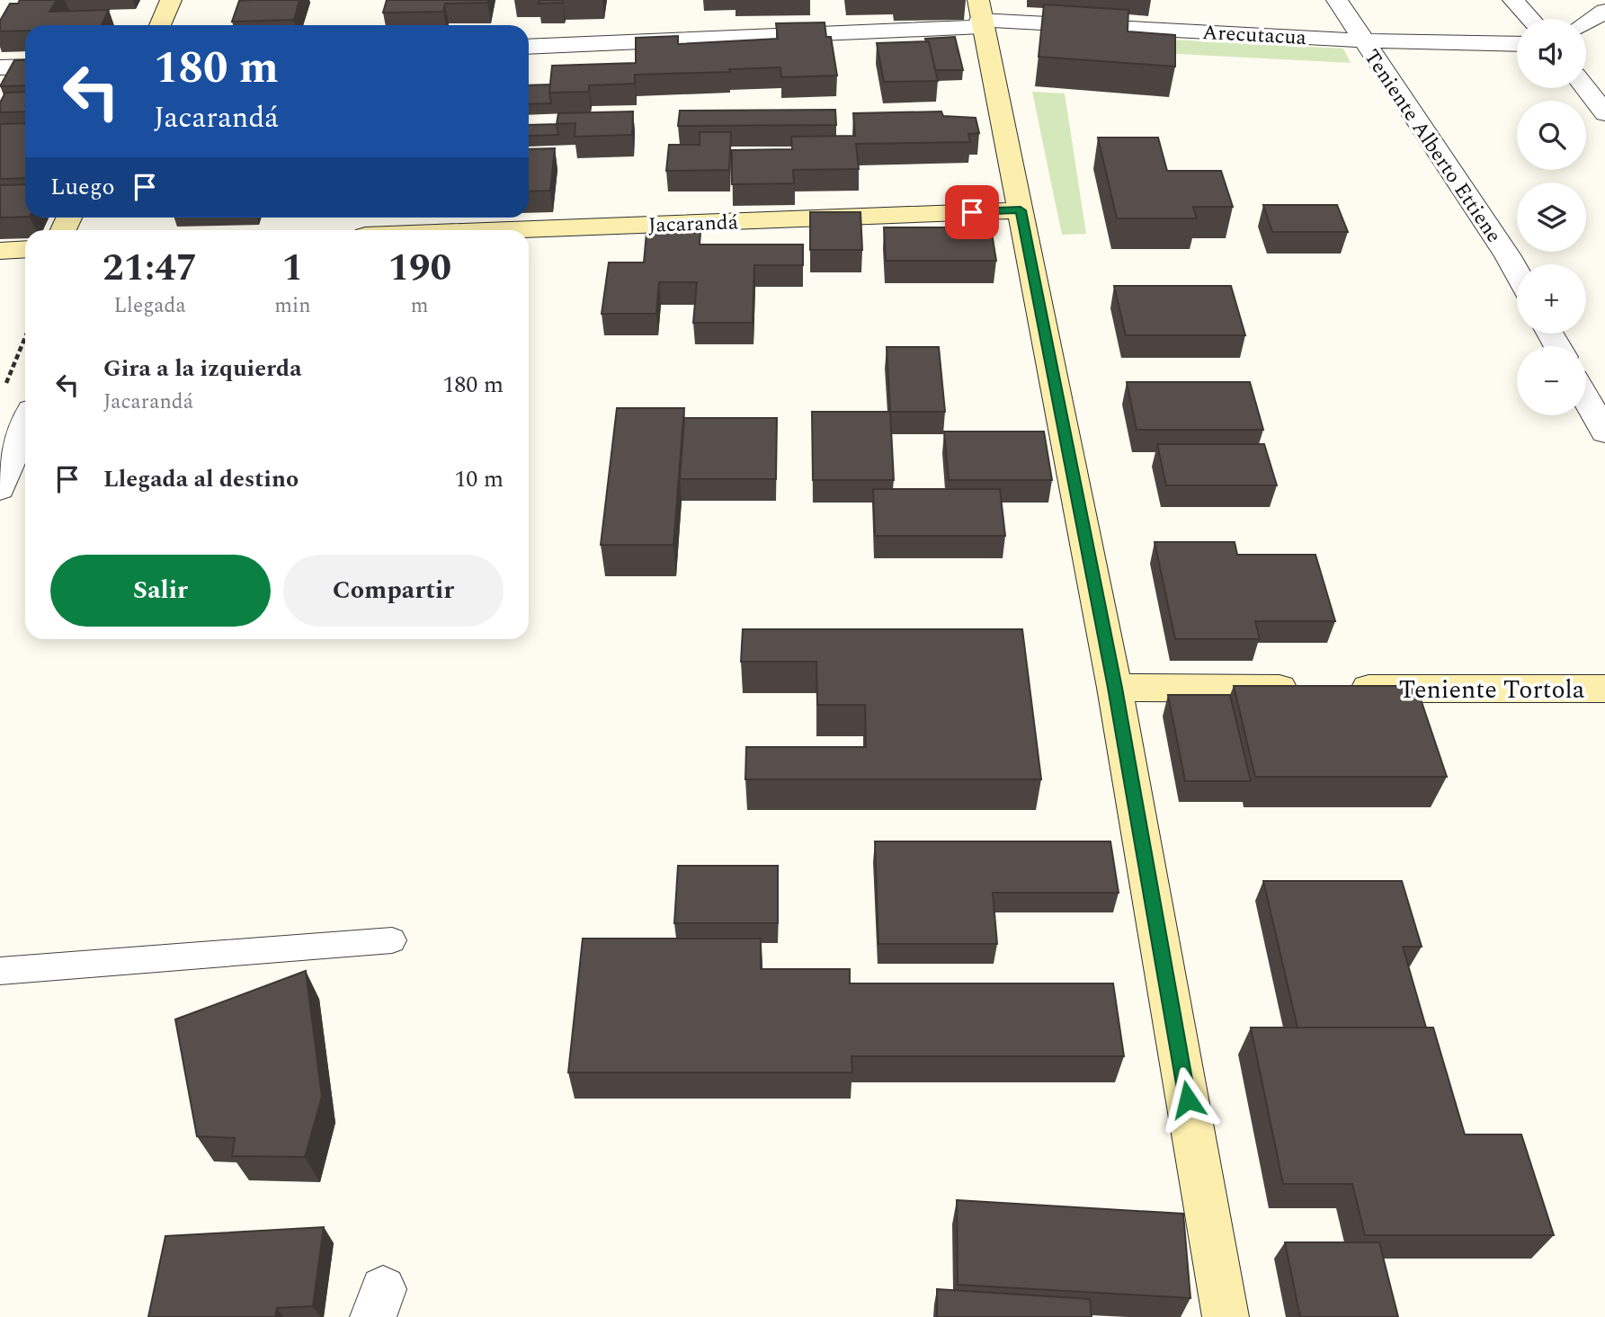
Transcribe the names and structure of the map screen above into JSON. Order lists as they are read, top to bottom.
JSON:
{
  "streets": {
    "main road": ["Jacarandá", "Teniente Tortola"],
    "street": ["Arecutacua", "Teniente Alberto Ettiene"]
  },
  "crossings": [
    ["Arecutacua", "Teniente Alberto Ettiene"]
  ],
  "page": {
    "map_buttons": ["+", "−"],
    "turn": ["180 m", "Jacarandá"],
    "then": "Luego",
    "eta": [
      "21:47",
      "Llegada",
      "1",
      "min",
      "190",
      "m"
    ],
    "list": [
      {
        "name": "Gira a la izquierda",
        "note": "Jacarandá",
        "value": "180 m"
      },
      {
        "name": "Llegada al destino",
        "value": "10 m"
      }
    ],
    "buttons": ["Salir", "Compartir"]
  }
}
